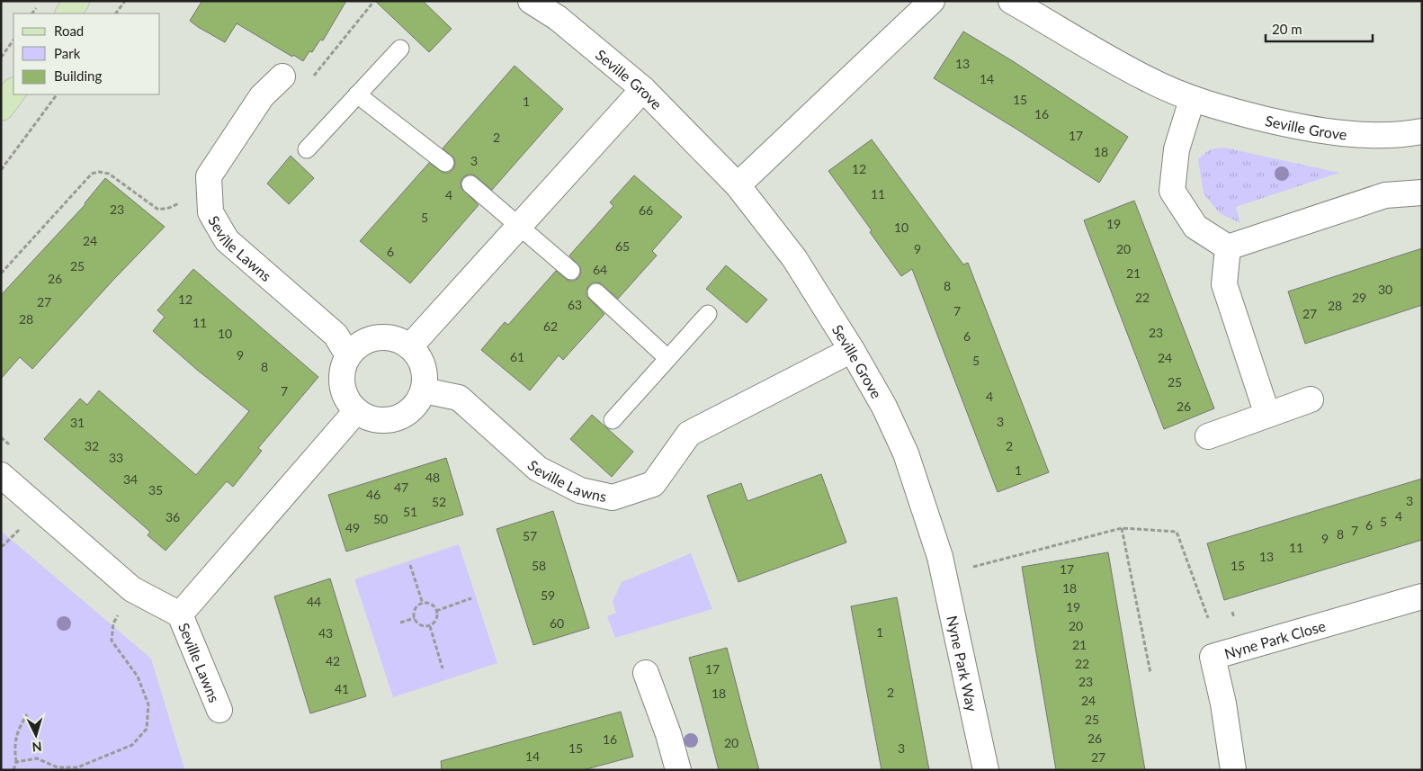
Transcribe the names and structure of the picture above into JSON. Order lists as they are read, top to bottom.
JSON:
{
  "streets": {
    "street": [
      "Seville Grove",
      "Seville Lawns",
      "Nyne Park Close",
      "Nyne Park Way"
    ]
  },
  "crossings": [
    ["Seville Grove", "Seville Lawns"],
    ["Seville Grove", "Nyne Park Way"]
  ],
  "house_numbers": [
    "13",
    "14",
    "15",
    "1",
    "16",
    "17",
    "2",
    "18",
    "3",
    "12",
    "11",
    "4",
    "23",
    "66",
    "5",
    "19",
    "10",
    "24",
    "65",
    "9",
    "20",
    "6",
    "25",
    "64",
    "21",
    "26",
    "8",
    "30",
    "22",
    "29",
    "12",
    "27",
    "63",
    "28",
    "7",
    "27",
    "28",
    "11",
    "62",
    "23",
    "10",
    "6",
    "9",
    "61",
    "24",
    "5",
    "8",
    "25",
    "7",
    "4",
    "26",
    "3",
    "31",
    "32",
    "2",
    "33",
    "1",
    "48",
    "34",
    "47",
    "35",
    "46",
    "3",
    "52",
    "51",
    "4",
    "36",
    "50",
    "5",
    "6",
    "49",
    "7",
    "8",
    "57",
    "9",
    "11",
    "13",
    "58",
    "15",
    "17",
    "18",
    "59",
    "44",
    "19",
    "60",
    "20",
    "1",
    "43",
    "21",
    "42",
    "22",
    "17",
    "23",
    "41",
    "2",
    "18",
    "24",
    "25",
    "26",
    "16",
    "20",
    "15",
    "3",
    "14",
    "27"
  ],
  "legend": ["Road", "Park", "Building"],
  "scale_bar": "20 m",
  "north": "bottom"
}
